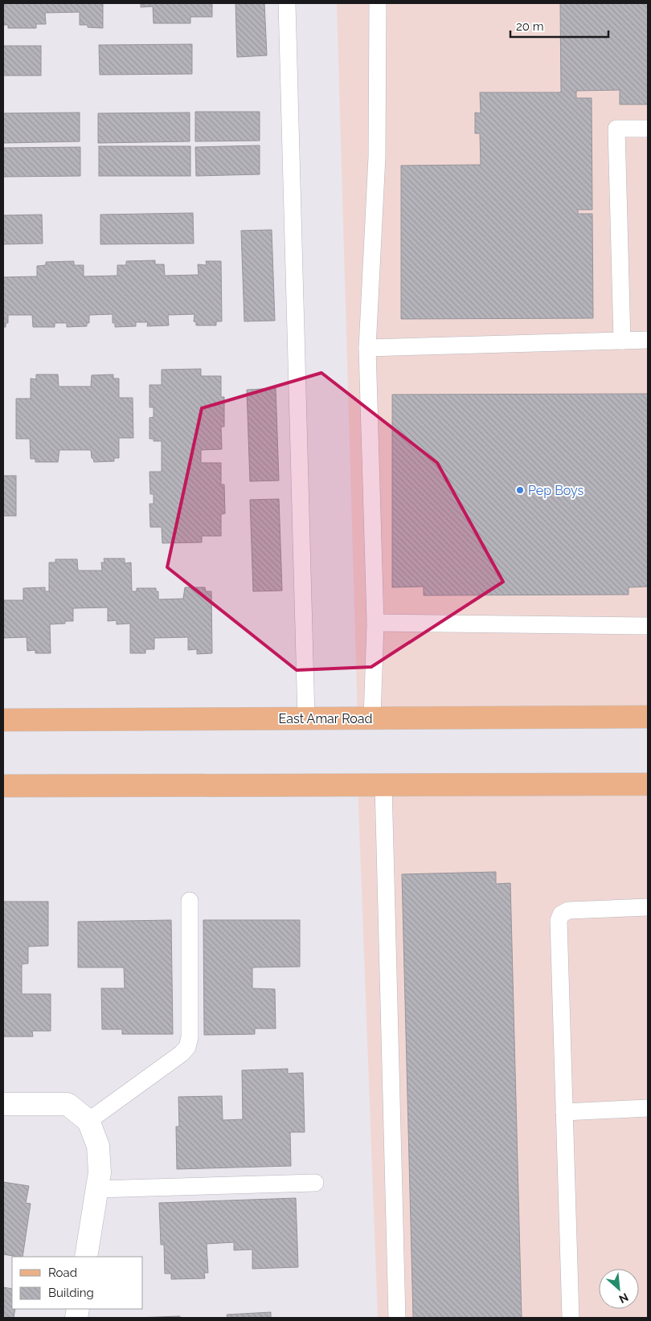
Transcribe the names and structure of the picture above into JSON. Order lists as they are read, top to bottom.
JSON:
{
  "streets": {
    "main road": ["East Amar Road"]
  },
  "places": ["Pep Boys"],
  "legend": ["Road", "Building"],
  "scale_bar": "20 m",
  "north": "bottom right"
}
